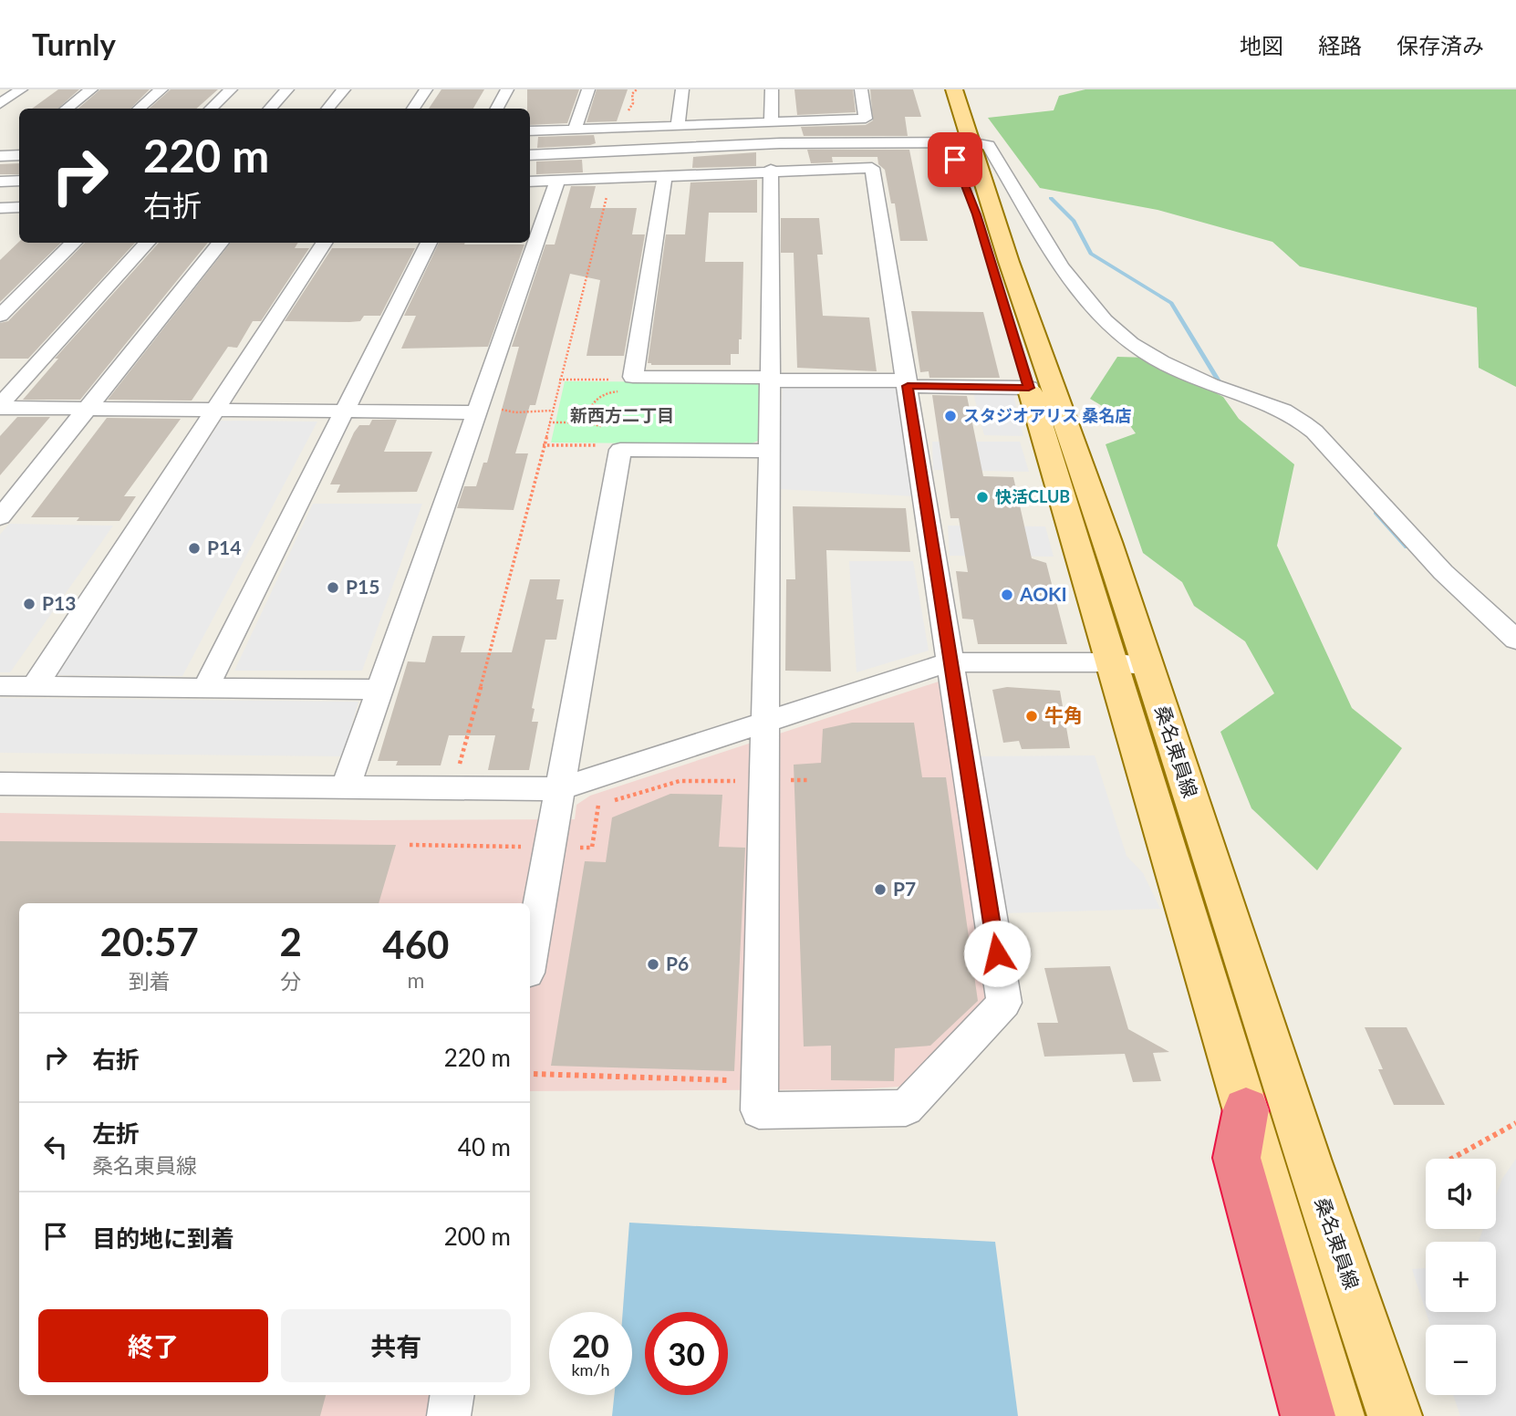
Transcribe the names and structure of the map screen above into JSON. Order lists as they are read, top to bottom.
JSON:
{
  "streets": {
    "main road": ["桑名東員線"]
  },
  "districts": ["新西方二丁目"],
  "places": [
    "スタジオアリス 桑名店",
    "快活CLUB",
    "P14",
    "P15",
    "AOKI",
    "P13",
    "牛角",
    "P7",
    "P6"
  ],
  "page": {
    "header": "Turnly",
    "nav": ["地図", "経路", "保存済み"],
    "turn": ["220 m", "右折"],
    "eta": [
      "20:57",
      "到着",
      "2",
      "分",
      "460",
      "m"
    ],
    "list": [
      {
        "name": "右折",
        "value": "220 m"
      },
      {
        "name": "左折",
        "note": "桑名東員線",
        "value": "40 m"
      },
      {
        "name": "目的地に到着",
        "value": "200 m"
      }
    ],
    "map_buttons": ["+", "−"],
    "buttons": ["終了", "共有"],
    "speed": "20 km/h",
    "limit": "30"
  }
}
